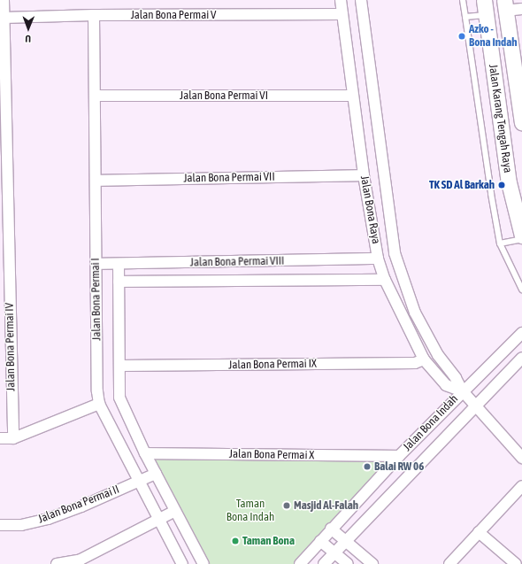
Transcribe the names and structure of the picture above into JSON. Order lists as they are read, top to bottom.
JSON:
{
  "streets": {
    "main road": ["Jalan Karang Tengah Raya"],
    "street": [
      "Jalan Bona Permai V",
      "Jalan Bona Permai VI",
      "Jalan Bona Permai VII",
      "Jalan Bona Raya",
      "Jalan Bona Permai VIII",
      "Jalan Bona Permai I",
      "Jalan Bona Permai IV",
      "Jalan Bona Permai IX",
      "Jalan Bona Indah",
      "Jalan Bona Permai X",
      "Jalan Bona Permai II"
    ]
  },
  "crossings": [
    ["Jalan Bona Permai V", "Jalan Bona Raya"],
    ["Jalan Bona Permai V", "Jalan Bona Permai I"],
    ["Jalan Bona Permai V", "Jalan Bona Permai IV"],
    ["Jalan Bona Permai VI", "Jalan Bona Raya"],
    ["Jalan Bona Permai VI", "Jalan Bona Permai I"],
    ["Jalan Bona Permai VII", "Jalan Bona Raya"],
    ["Jalan Bona Permai VII", "Jalan Bona Permai I"],
    ["Jalan Bona Raya", "Jalan Bona Permai VIII"],
    ["Jalan Bona Raya", "Jalan Bona Permai IX"],
    ["Jalan Bona Raya", "Jalan Bona Indah"],
    ["Jalan Bona Permai VIII", "Jalan Bona Permai I"],
    ["Jalan Bona Permai I", "Jalan Bona Permai IX"],
    ["Jalan Bona Permai I", "Jalan Bona Permai X"],
    ["Jalan Bona Permai I", "Jalan Bona Permai II"],
    ["Jalan Bona Indah", "Jalan Bona Permai X"]
  ],
  "parks": ["Taman Bona Indah"],
  "places": [
    "Azko - Bona Indah",
    "TK SD Al Barkah",
    "Balai RW 06",
    "Masjid Al-Falah",
    "Taman Bona"
  ],
  "north": "bottom"
}
